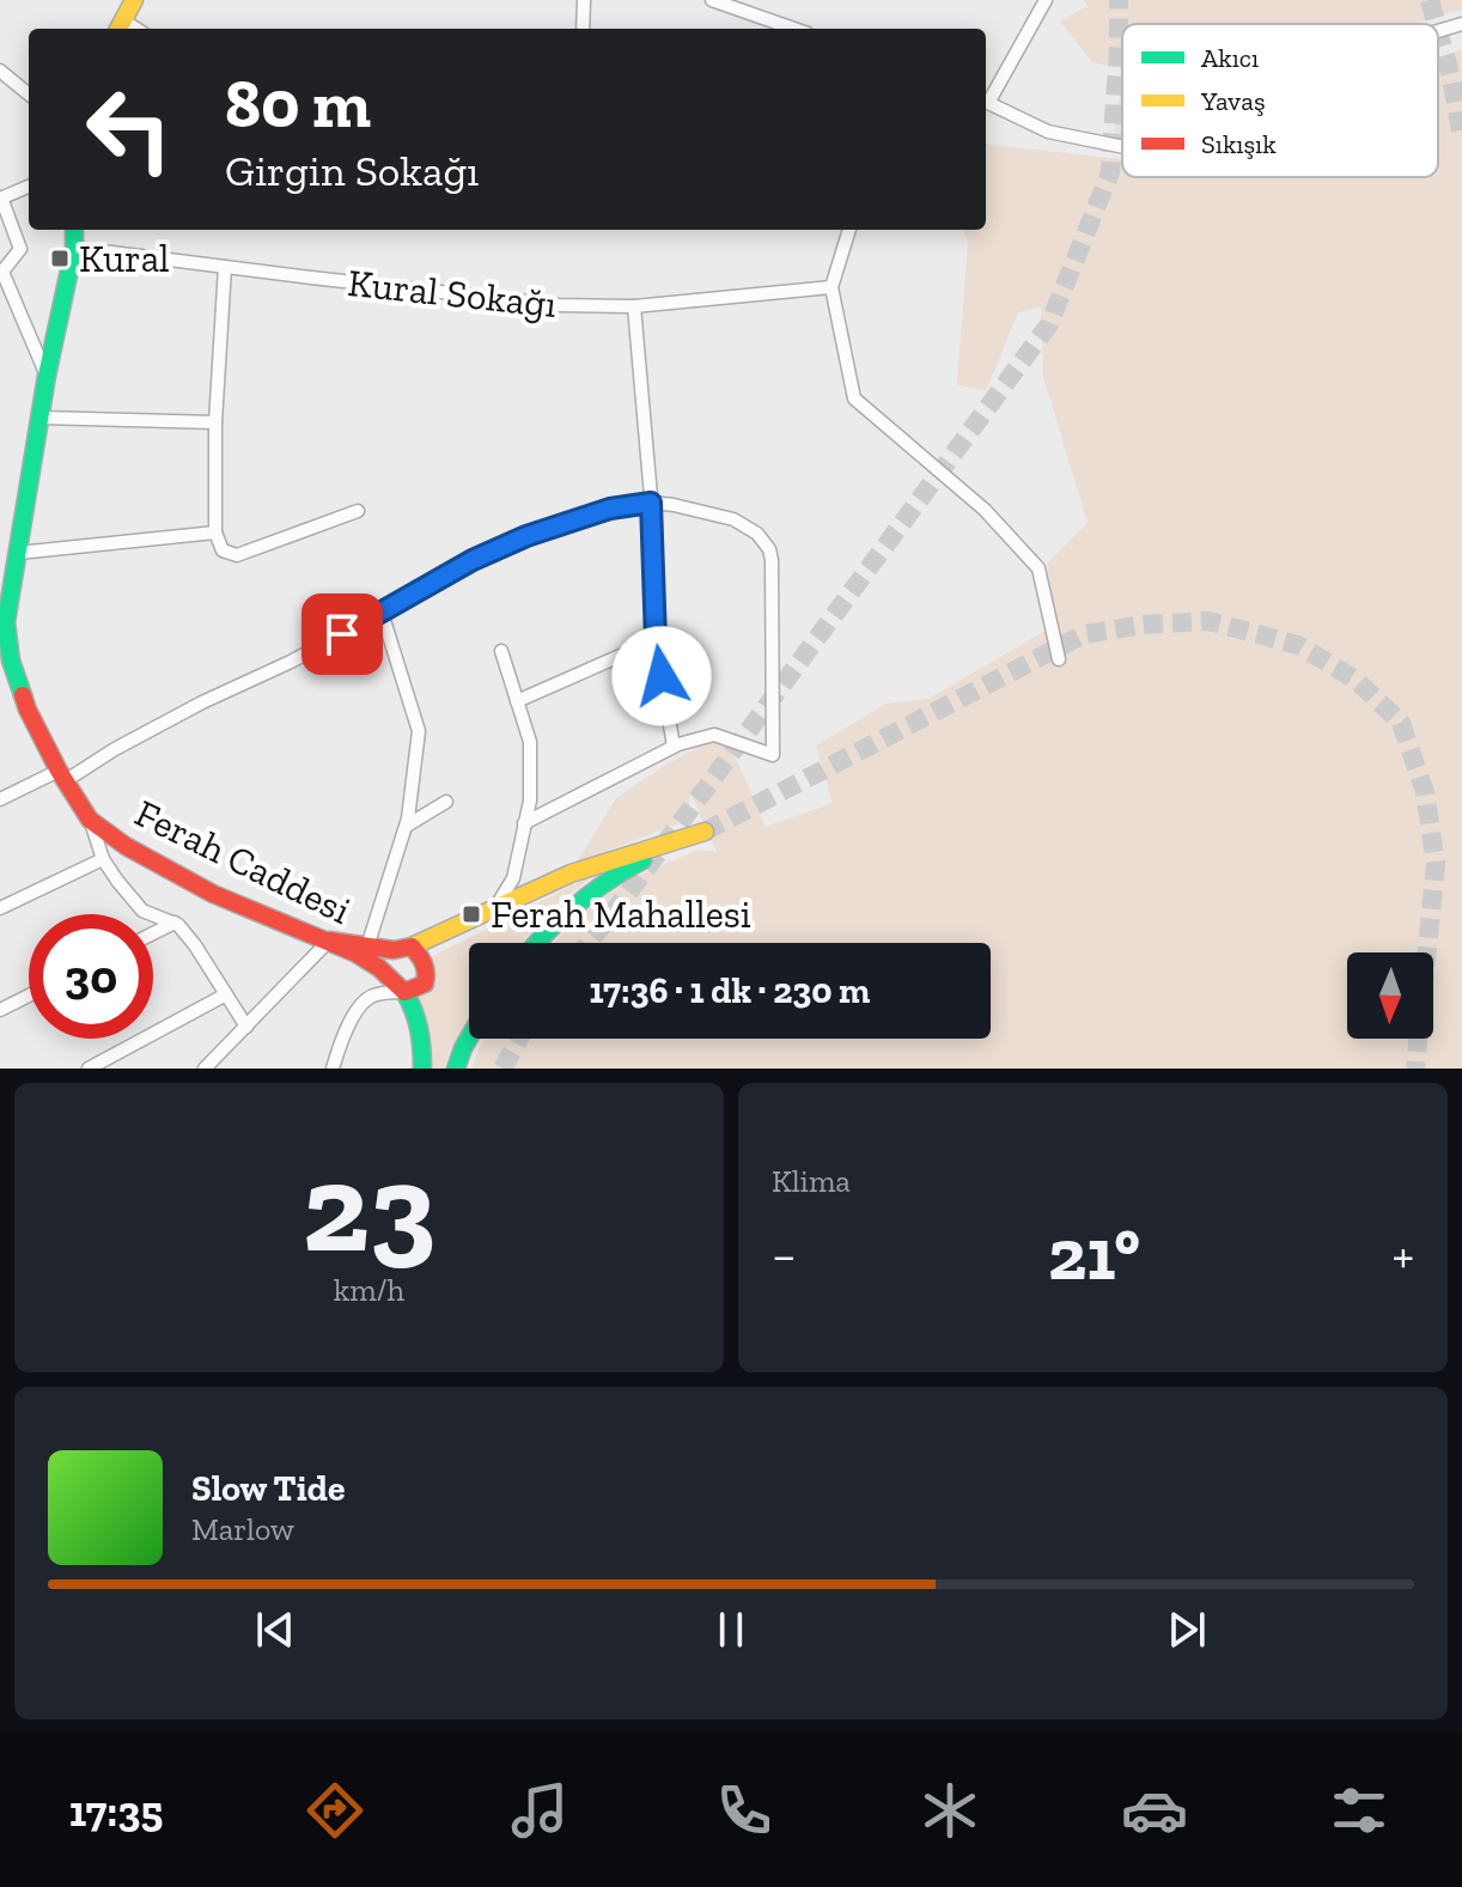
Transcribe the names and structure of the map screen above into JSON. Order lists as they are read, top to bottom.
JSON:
{
  "streets": {
    "street": ["Kural Sokağı", "Ferah Caddesi"]
  },
  "crossings": [
    ["Kural Sokağı", "Ferah Caddesi"]
  ],
  "places": {
    "transit": ["Kural", "Ferah Mahallesi"]
  },
  "legend": ["Akıcı", "Yavaş", "Sıkışık"],
  "north": "bottom",
  "page": {
    "turn": ["80 m", "Girgin Sokağı"],
    "limit": "30",
    "trip": "17:36 · 1 dk · 230 m",
    "tile": [
      ["23", "km/h"],
      "Klima"
    ],
    "heat": ["−", "21°", "+"],
    "song": ["Slow Tide", "Marlow"],
    "tabs": "17:35"
  }
}
